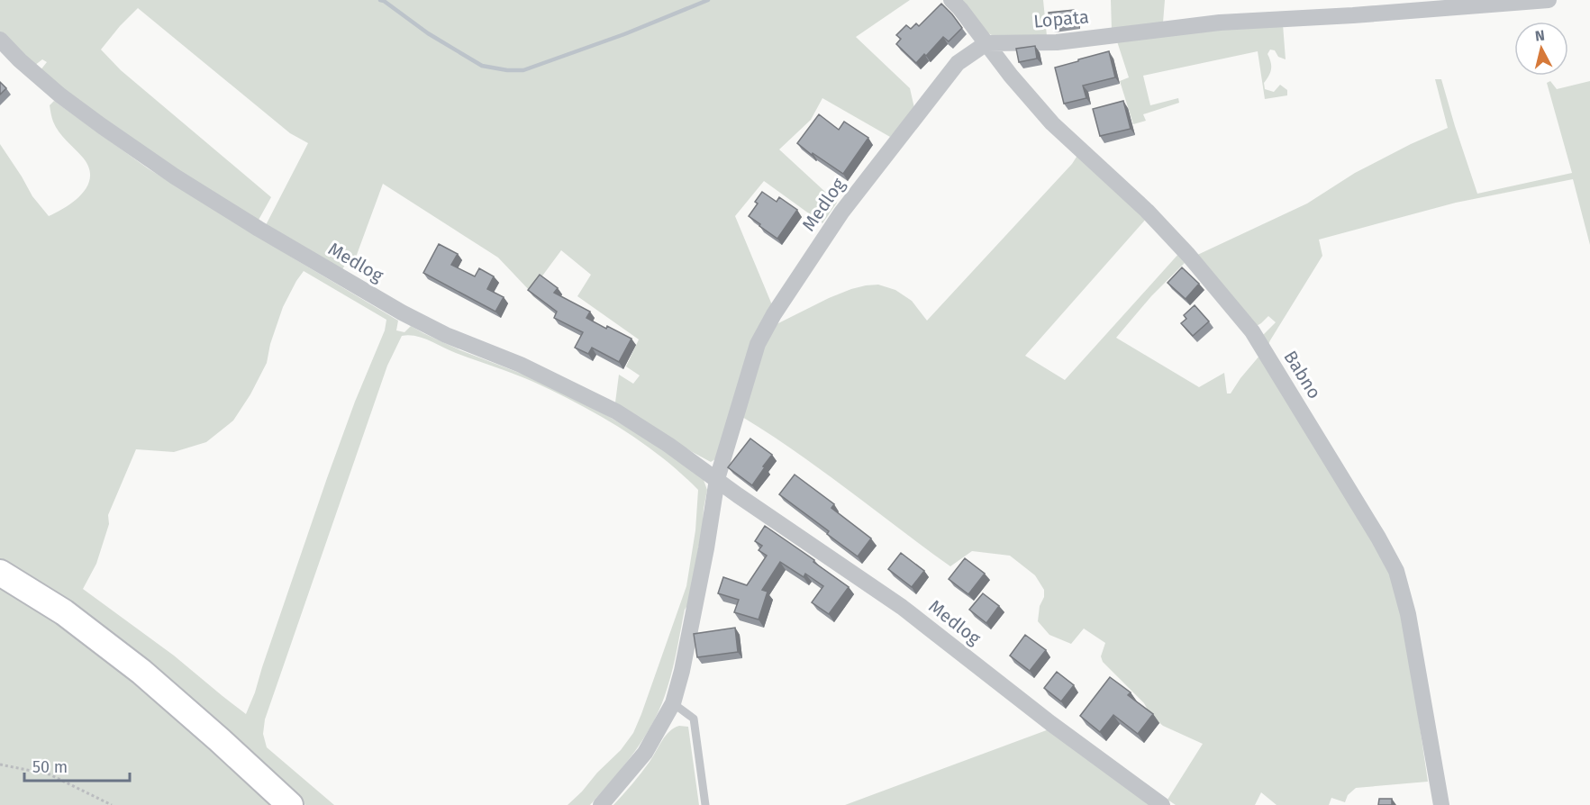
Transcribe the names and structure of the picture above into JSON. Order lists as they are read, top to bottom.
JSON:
{
  "streets": {
    "street": ["Lopata", "Medlog", "Babno"]
  },
  "crossings": [
    ["Lopata", "Medlog"],
    ["Lopata", "Babno"],
    ["Medlog", "Babno"]
  ],
  "scale_bar": "50 m",
  "north": "top"
}
